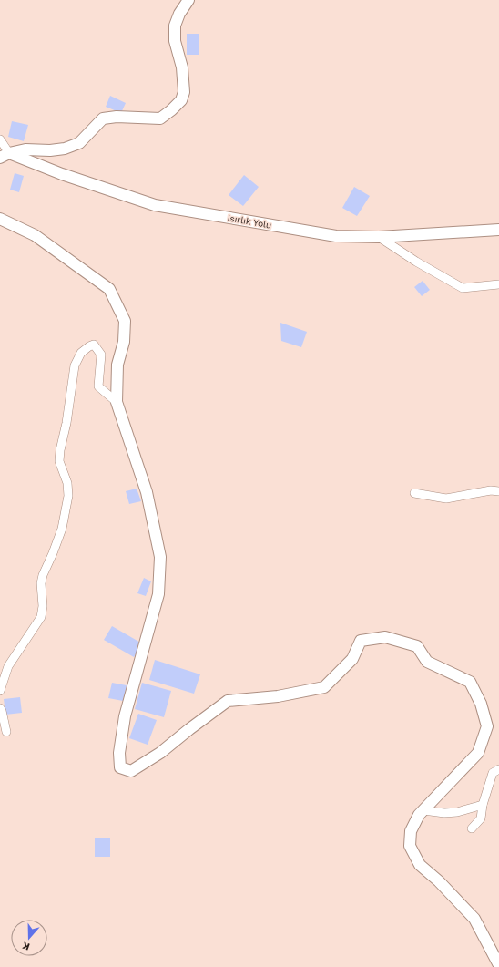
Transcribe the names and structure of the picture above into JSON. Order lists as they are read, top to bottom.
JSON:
{
  "streets": {
    "street": ["Isırlık Yolu"]
  },
  "north": "bottom"
}
